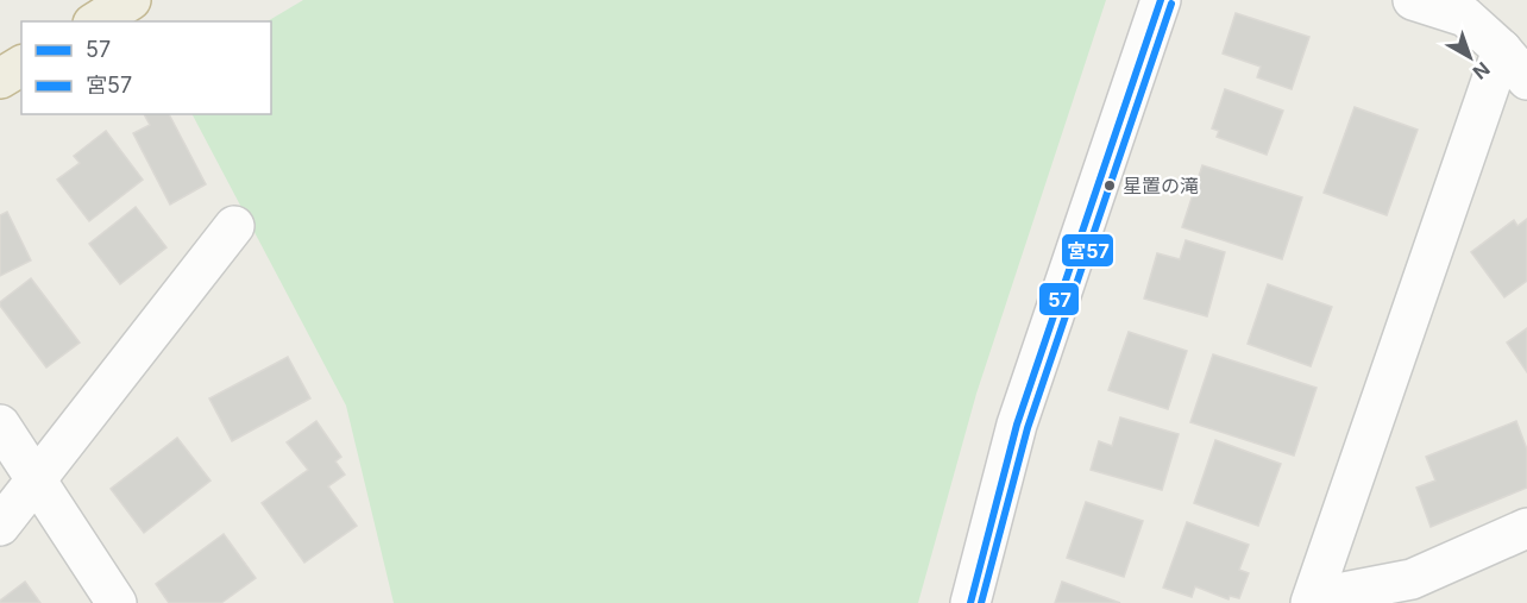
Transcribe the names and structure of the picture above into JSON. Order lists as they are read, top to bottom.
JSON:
{
  "places": ["星置の滝"],
  "lines": ["transit line 57", "transit line 宮57"],
  "legend": ["57", "宮57"],
  "north": "bottom right"
}
